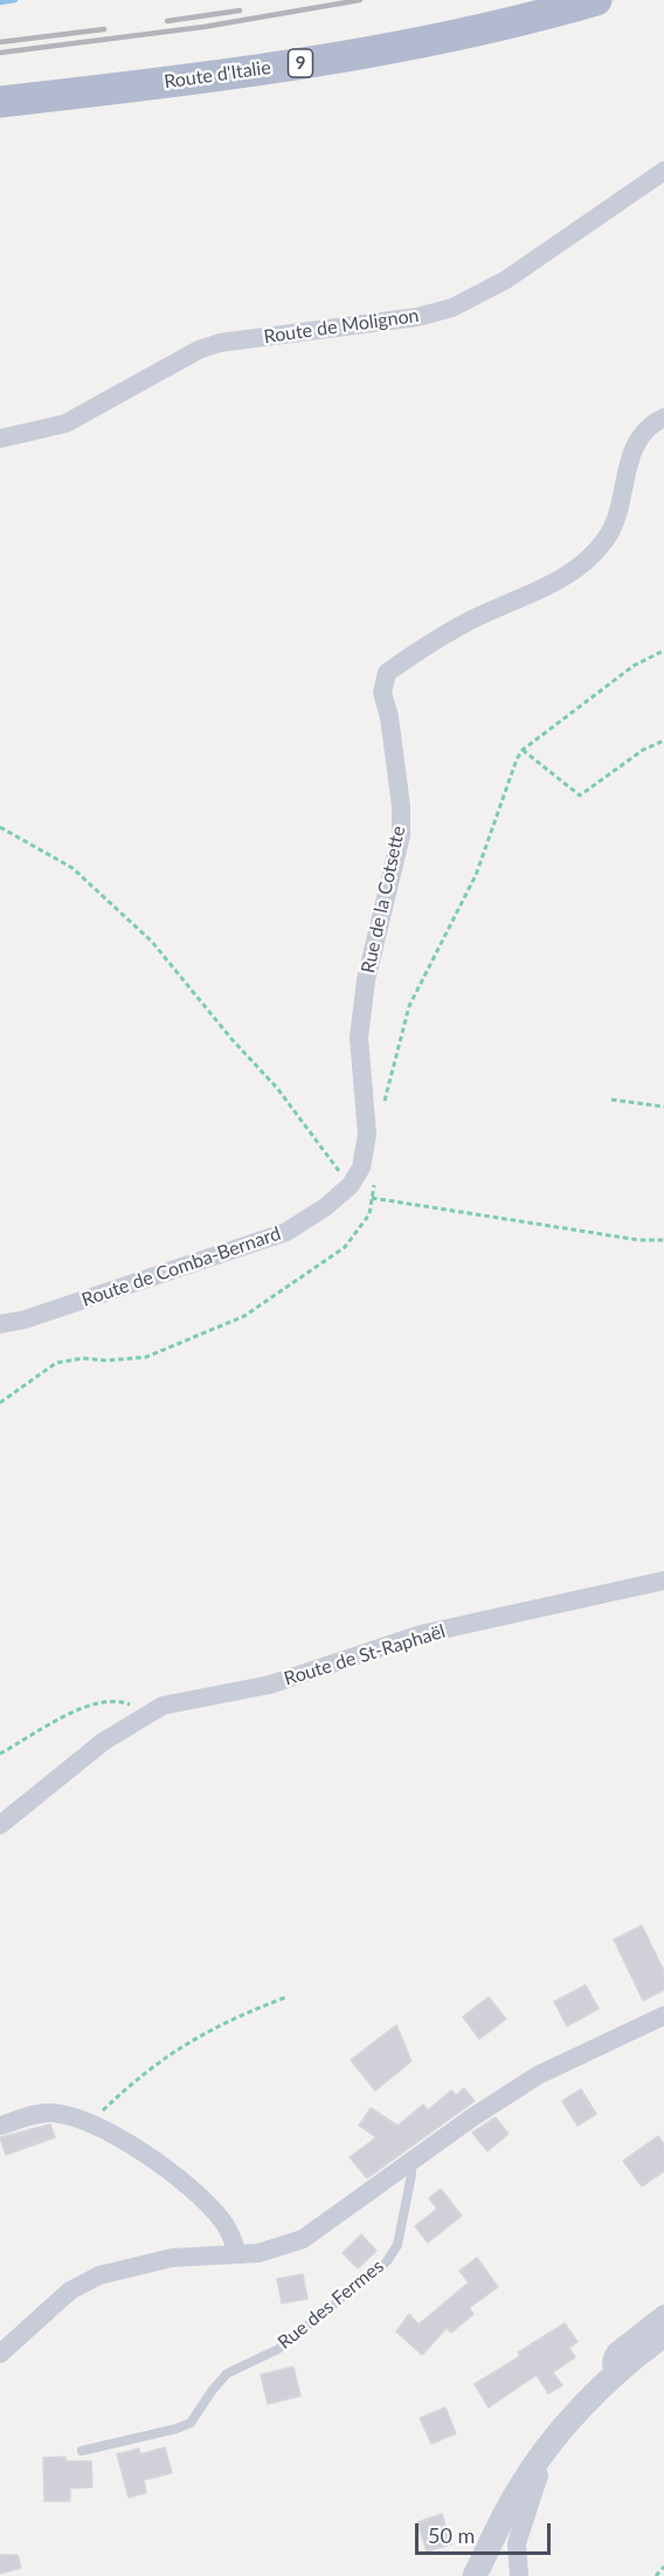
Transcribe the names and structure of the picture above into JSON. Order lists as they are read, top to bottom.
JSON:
{
  "streets": {
    "main road": ["9", "Route d'Italie"],
    "street": [
      "Route de Molignon",
      "Rue de la Cotsette",
      "Route de Comba-Bernard",
      "Route de St-Raphaël"
    ],
    "lane": ["Rue des Fermes"]
  },
  "crossings": [
    ["Rue de la Cotsette", "Route de Comba-Bernard"]
  ],
  "scale_bar": "50 m"
}
